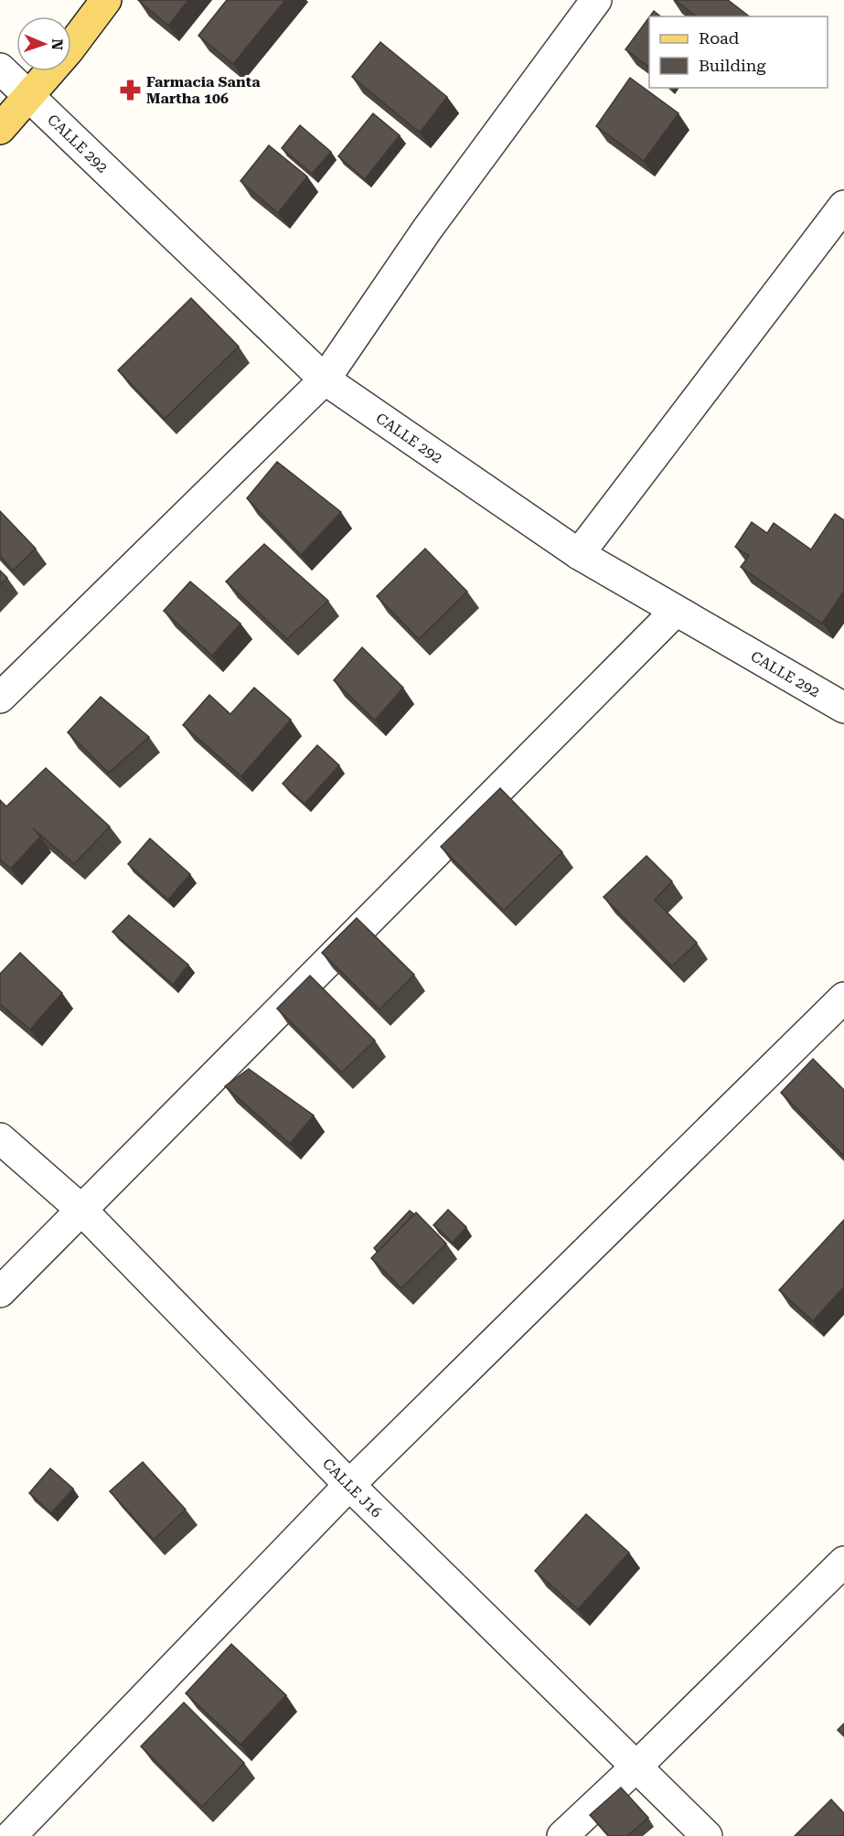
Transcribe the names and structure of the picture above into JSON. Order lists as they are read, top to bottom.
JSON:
{
  "streets": {
    "street": ["CALLE 292", "CALLE J16"]
  },
  "places": {
    "pharmacy": ["Farmacia Santa Martha 106"]
  },
  "legend": ["Road", "Building"],
  "north": "right"
}
